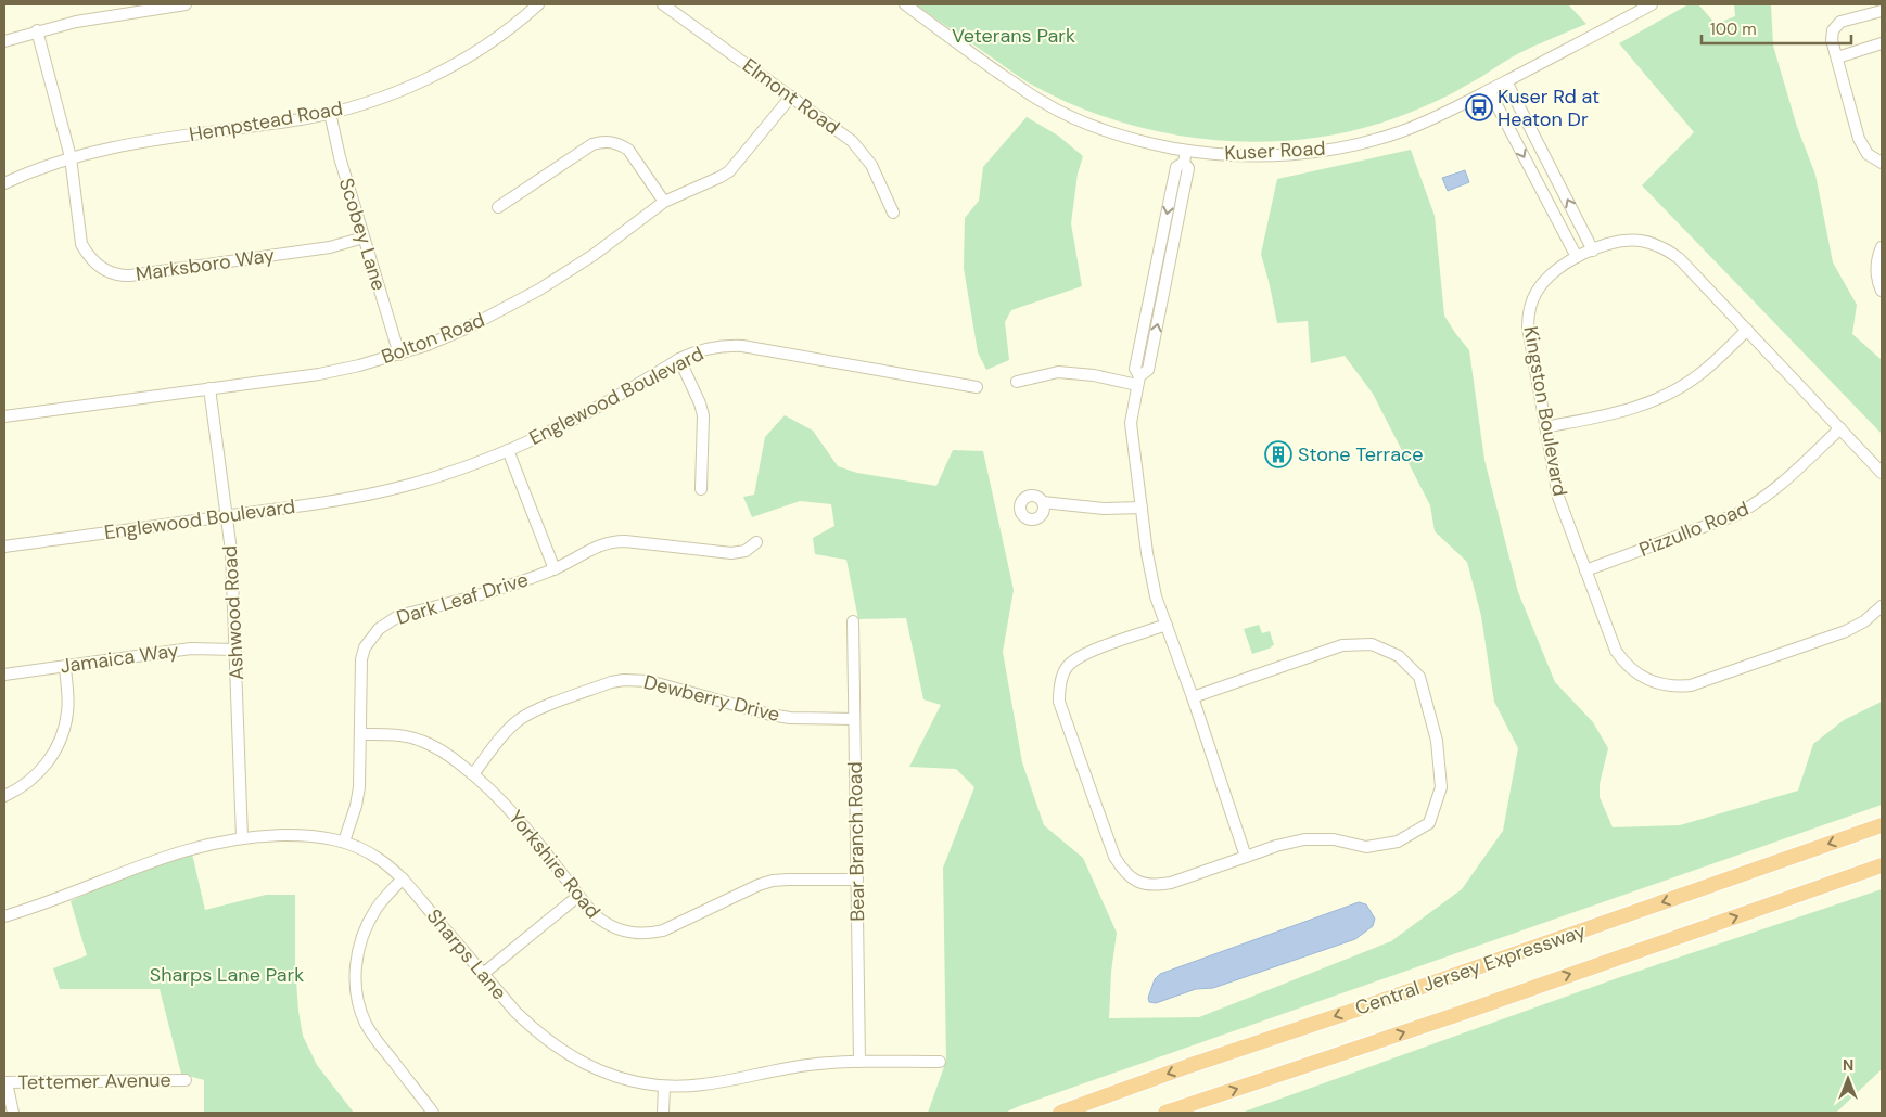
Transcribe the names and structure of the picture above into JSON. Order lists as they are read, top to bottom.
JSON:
{
  "streets": {
    "highway": ["Central Jersey Expressway"],
    "street": [
      "Elmont Road",
      "Hempstead Road",
      "Kuser Road",
      "Scobey Lane",
      "Marksboro Way",
      "Bolton Road",
      "Englewood Boulevard",
      "Kingston Boulevard",
      "Pizzullo Road",
      "Dark Leaf Drive",
      "Ashwood Road",
      "Jamaica Way",
      "Dewberry Drive",
      "Bear Branch Road",
      "Yorkshire Road",
      "Sharps Lane",
      "Tettemer Avenue"
    ]
  },
  "crossings": [
    ["Elmont Road", "Bolton Road"],
    ["Hempstead Road", "Scobey Lane"],
    ["Hempstead Road", "Marksboro Way"],
    ["Scobey Lane", "Marksboro Way"],
    ["Scobey Lane", "Bolton Road"],
    ["Bolton Road", "Ashwood Road"],
    ["Englewood Boulevard", "Ashwood Road"],
    ["Kingston Boulevard", "Pizzullo Road"],
    ["Dark Leaf Drive", "Yorkshire Road"],
    ["Dark Leaf Drive", "Sharps Lane"],
    ["Ashwood Road", "Jamaica Way"],
    ["Ashwood Road", "Sharps Lane"],
    ["Dewberry Drive", "Bear Branch Road"],
    ["Dewberry Drive", "Yorkshire Road"],
    ["Bear Branch Road", "Yorkshire Road"],
    ["Bear Branch Road", "Sharps Lane"]
  ],
  "parks": ["Veterans Park", "Sharps Lane Park"],
  "places": {
    "bus stop": ["Kuser Rd at Heaton Dr"],
    "building": ["Stone Terrace"]
  },
  "scale_bar": "100 m",
  "north": "top"
}
